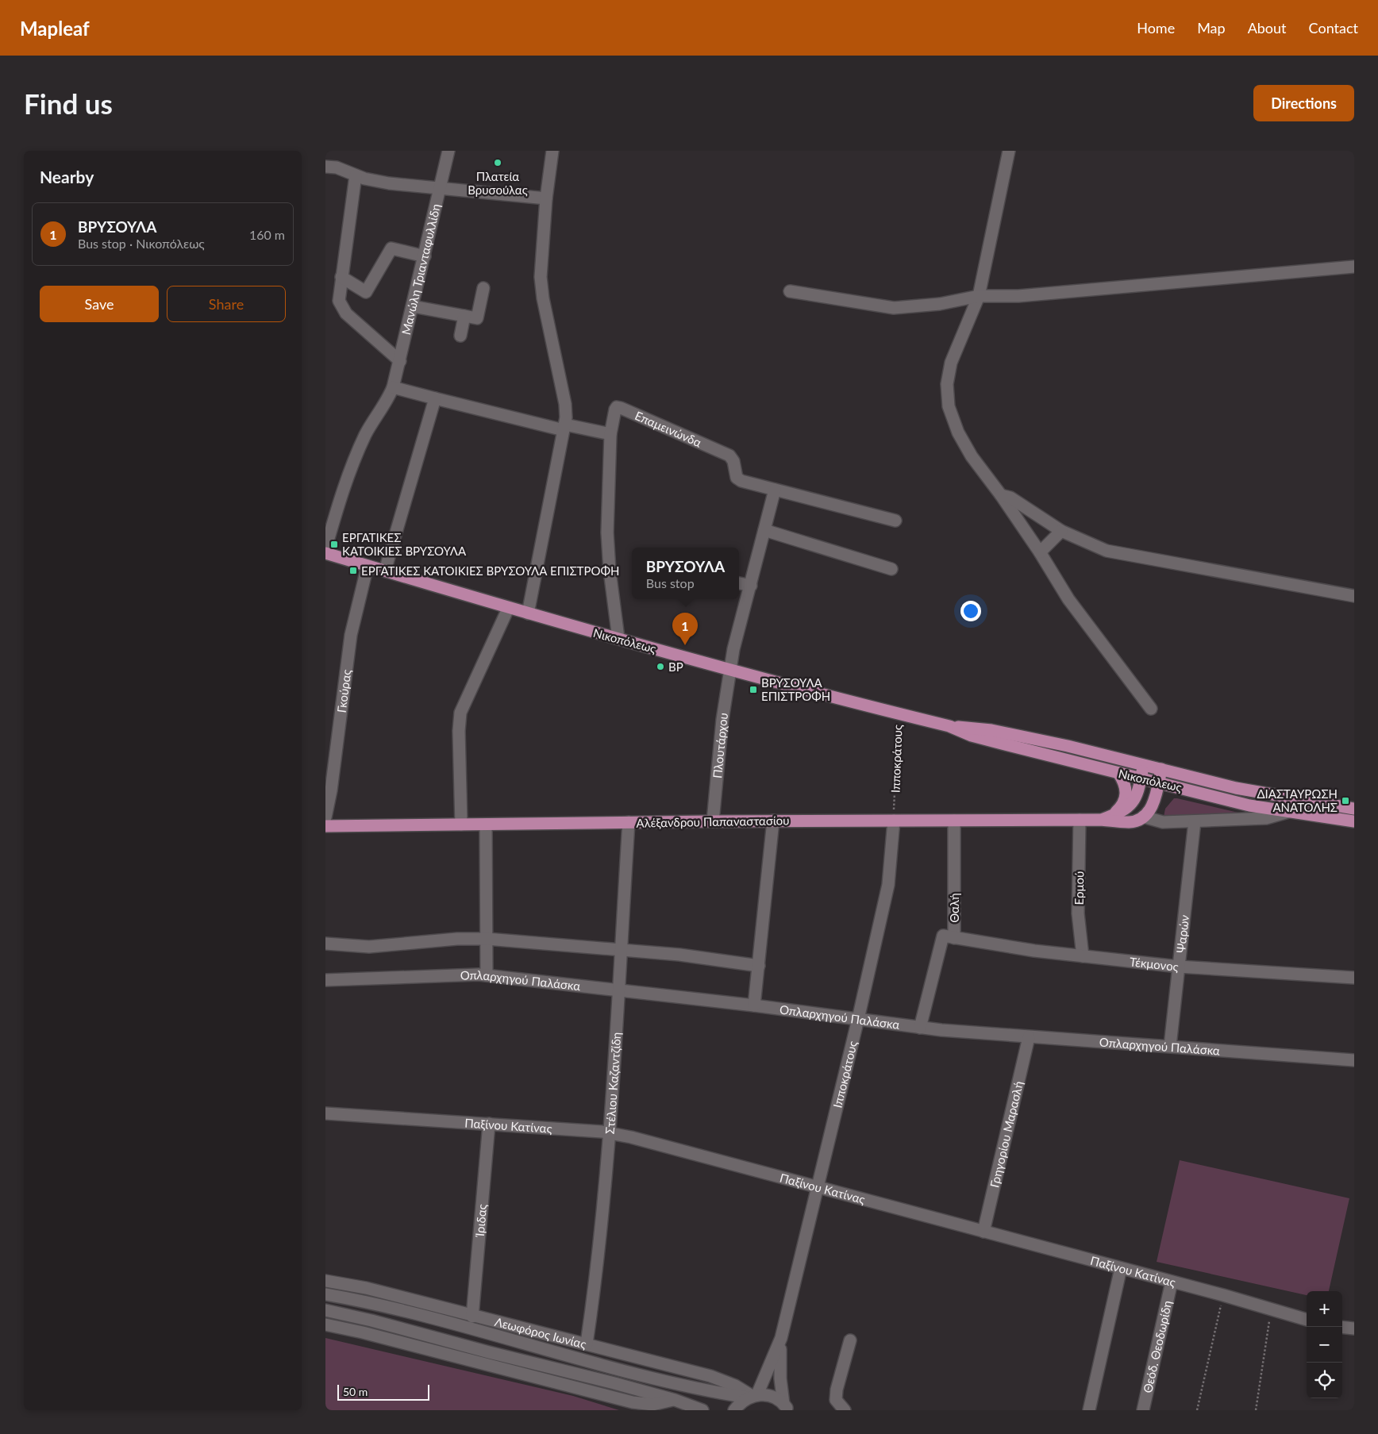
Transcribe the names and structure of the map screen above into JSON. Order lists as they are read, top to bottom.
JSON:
{
  "streets": {
    "main road": ["Νικοπόλεως", "Αλέξανδρου Παπαναστασίου"],
    "street": [
      "Μανώλη Τριανταφυλλίδη",
      "Επαμεινώνδα",
      "Γκούρας",
      "Πλουτάρχου",
      "Ιπποκράτους",
      "Ερμού",
      "Θαλή",
      "Ψαρών",
      "Τέκμονος",
      "Οπλαρχηγού Παλάσκα",
      "Στέλιου Καζαντζίδη",
      "Παξίνου Κατίνας",
      "Γρηγορίου Μαρασλή",
      "Ίριδας",
      "Λεωφόρος Ιωνίας",
      "Θεόδ. Θεοδωρίδη"
    ]
  },
  "crossings": [
    ["Επαμεινώνδα", "Πλουτάρχου"],
    ["Νικοπόλεως", "Γκούρας"],
    ["Νικοπόλεως", "Πλουτάρχου"],
    ["Νικοπόλεως", "Ιπποκράτους"],
    ["Πλουτάρχου", "Αλέξανδρου Παπαναστασίου"],
    ["Ιπποκράτους", "Αλέξανδρου Παπαναστασίου"],
    ["Ιπποκράτους", "Οπλαρχηγού Παλάσκα"],
    ["Ιπποκράτους", "Παξίνου Κατίνας"],
    ["Ιπποκράτους", "Λεωφόρος Ιωνίας"],
    ["Αλέξανδρου Παπαναστασίου", "Ερμού"],
    ["Αλέξανδρου Παπαναστασίου", "Θαλή"],
    ["Αλέξανδρου Παπαναστασίου", "Στέλιου Καζαντζίδη"],
    ["Ερμού", "Τέκμονος"],
    ["Θαλή", "Τέκμονος"],
    ["Θαλή", "Οπλαρχηγού Παλάσκα"],
    ["Ψαρών", "Τέκμονος"],
    ["Ψαρών", "Οπλαρχηγού Παλάσκα"],
    ["Οπλαρχηγού Παλάσκα", "Στέλιου Καζαντζίδη"],
    ["Οπλαρχηγού Παλάσκα", "Γρηγορίου Μαρασλή"],
    ["Στέλιου Καζαντζίδη", "Παξίνου Κατίνας"],
    ["Στέλιου Καζαντζίδη", "Λεωφόρος Ιωνίας"],
    ["Παξίνου Κατίνας", "Γρηγορίου Μαρασλή"],
    ["Παξίνου Κατίνας", "Ίριδας"],
    ["Παξίνου Κατίνας", "Θεόδ. Θεοδωρίδη"],
    ["Ίριδας", "Λεωφόρος Ιωνίας"]
  ],
  "places": {
    "other": ["Πλατεία Βρυσούλας", "BP"],
    "transit": [
      "ΕΡΓΑΤΙΚΕΣ ΚΑΤΟΙΚΙΕΣ ΒΡΥΣΟΥΛΑ",
      "ΕΡΓΑΤΙΚΕΣ ΚΑΤΟΙΚΙΕΣ ΒΡΥΣΟΥΛΑ ΕΠΙΣΤΡΟΦΗ",
      "ΒΡΥΣΟΥΛΑ ΕΠΙΣΤΡΟΦΗ",
      "ΔΙΑΣΤΑΥΡΩΣΗ ΑΝΑΤΟΛΗΣ"
    ]
  },
  "scale_bar": "50 m",
  "page": {
    "header": "Mapleaf",
    "nav": [
      "Home",
      "Map",
      "About",
      "Contact"
    ],
    "buttons": [
      "Directions",
      ["Save", "Share"]
    ],
    "title": "Find us",
    "heading": "Nearby",
    "list": [
      {
        "mark": "1",
        "name": "ΒΡΥΣΟΥΛΑ",
        "note": "Bus stop · Νικοπόλεως",
        "value": "160 m"
      }
    ],
    "popup": ["ΒΡΥΣΟΥΛΑ", "Bus stop"],
    "pins": "1",
    "map_buttons": ["+", "−"],
    "scale": "50 m"
  }
}
